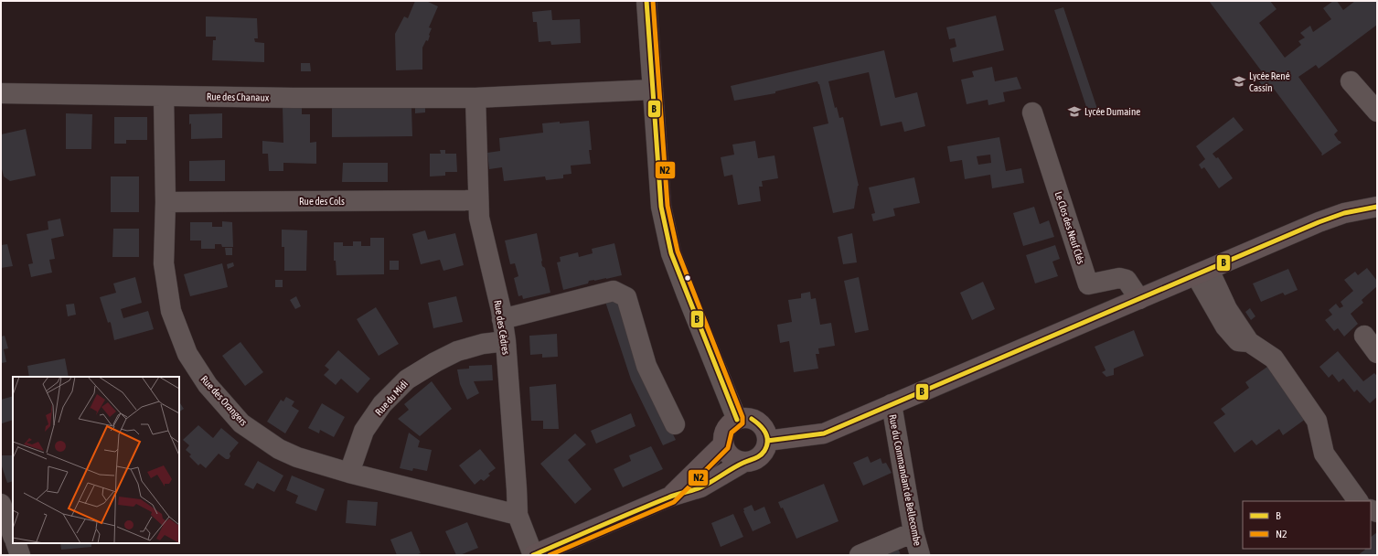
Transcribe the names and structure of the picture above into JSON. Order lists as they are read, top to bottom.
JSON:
{
  "streets": {
    "street": [
      "Rue des Chanaux",
      "Rue des Cols",
      "Le Clos des Neuf Clés",
      "Rue des Cèdres",
      "Rue du Midi",
      "Rue des Orangers",
      "Rue du Commandant de Bellecombe"
    ]
  },
  "crossings": [
    ["Rue des Chanaux", "Rue des Cèdres"],
    ["Rue des Chanaux", "Rue des Orangers"],
    ["Rue des Cols", "Rue des Cèdres"],
    ["Rue des Cols", "Rue des Orangers"],
    ["Rue des Cèdres", "Rue du Midi"],
    ["Rue des Cèdres", "Rue des Orangers"],
    ["Rue du Midi", "Rue des Orangers"]
  ],
  "places": {
    "school or university": ["Lycée René Cassin", "Lycée Dumaine"]
  },
  "lines": ["transit line B", "transit line N2"],
  "legend": ["B", "N2"]
}
